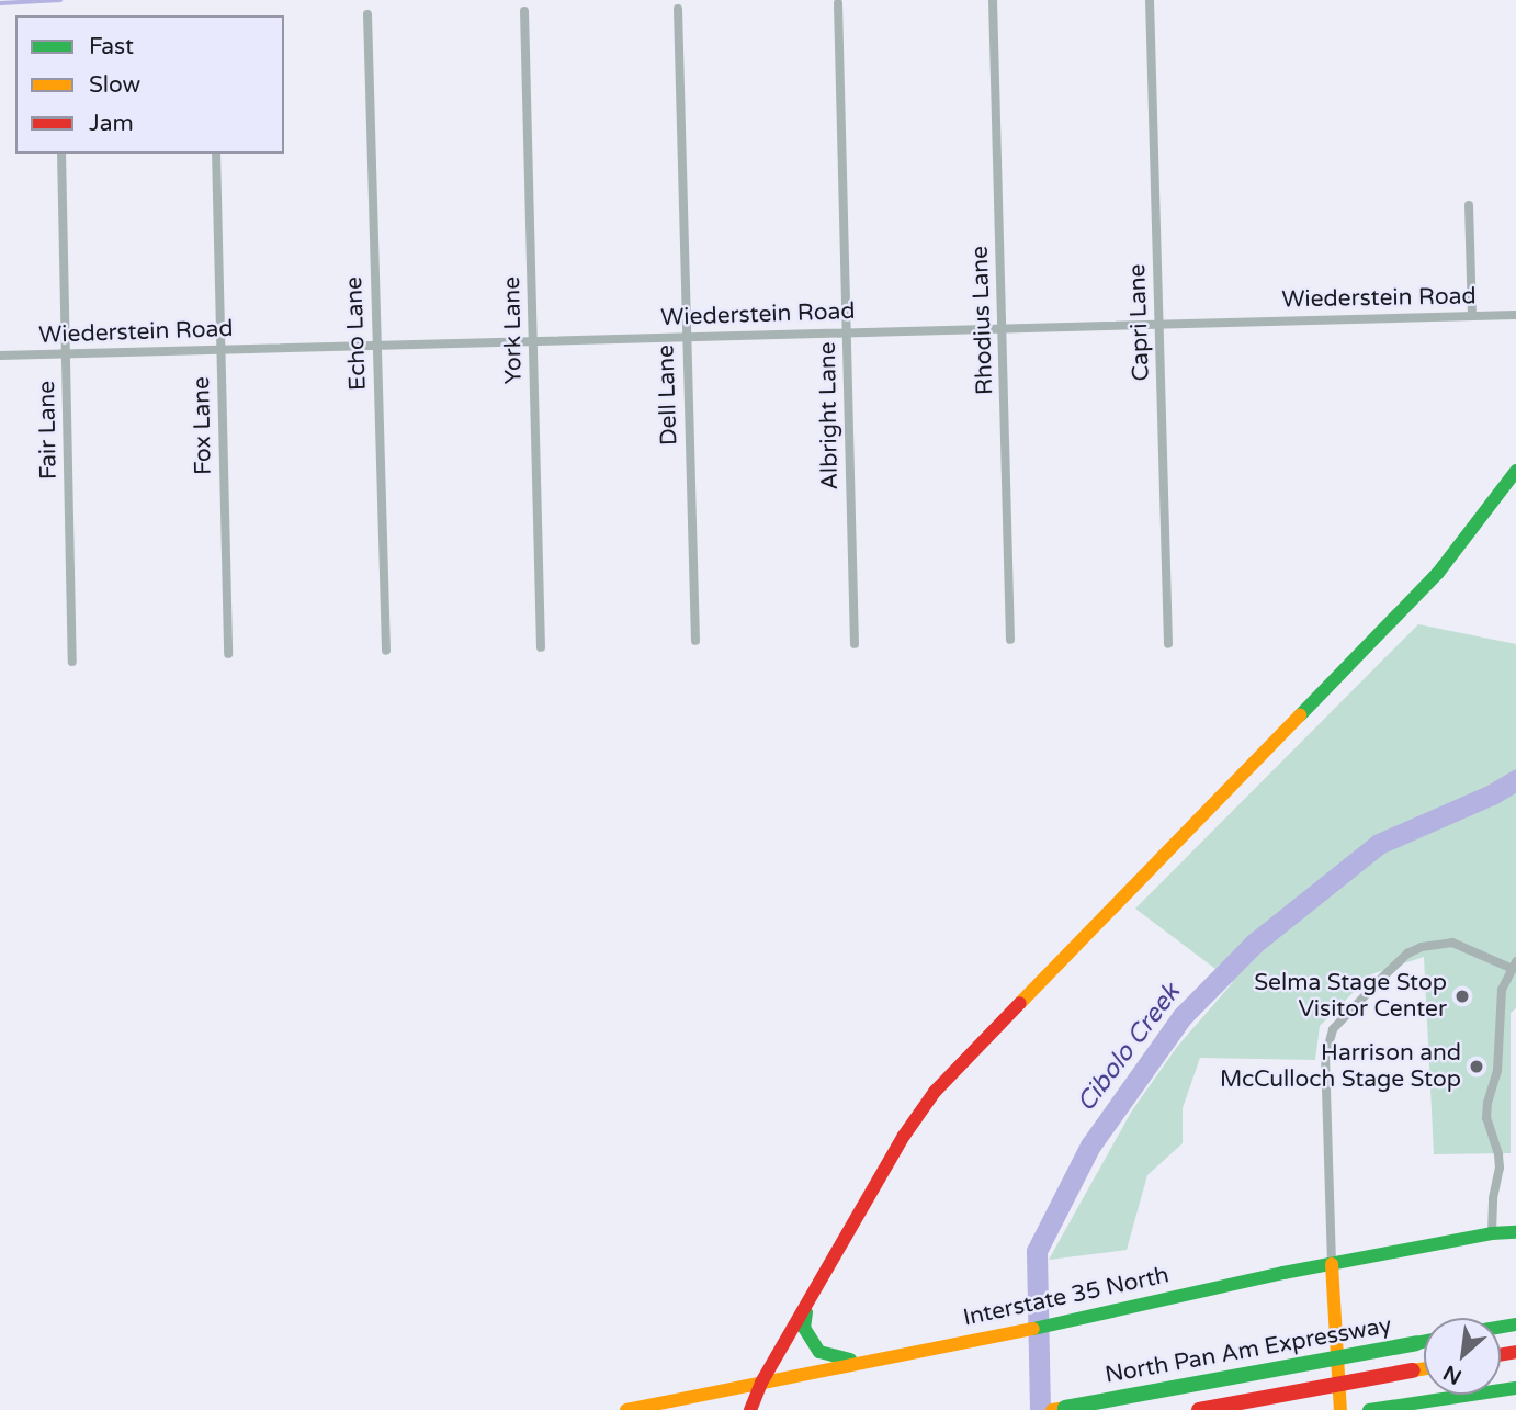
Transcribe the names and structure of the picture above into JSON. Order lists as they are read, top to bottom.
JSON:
{
  "streets": {
    "main road": ["Interstate 35 North", "North Pan Am Expressway"],
    "street": [
      "Wiederstein Road",
      "Rhodius Lane",
      "Capri Lane",
      "York Lane",
      "Echo Lane",
      "Dell Lane",
      "Albright Lane",
      "Fox Lane",
      "Fair Lane"
    ]
  },
  "crossings": [
    ["Wiederstein Road", "Rhodius Lane"],
    ["Wiederstein Road", "Capri Lane"],
    ["Wiederstein Road", "York Lane"],
    ["Wiederstein Road", "Echo Lane"],
    ["Wiederstein Road", "Dell Lane"],
    ["Wiederstein Road", "Albright Lane"],
    ["Wiederstein Road", "Fox Lane"],
    ["Wiederstein Road", "Fair Lane"]
  ],
  "water": ["Cibolo Creek"],
  "places": ["Selma Stage Stop Visitor Center", "Harrison and McCulloch Stage Stop"],
  "legend": ["Fast", "Slow", "Jam"],
  "north": "bottom left"
}
